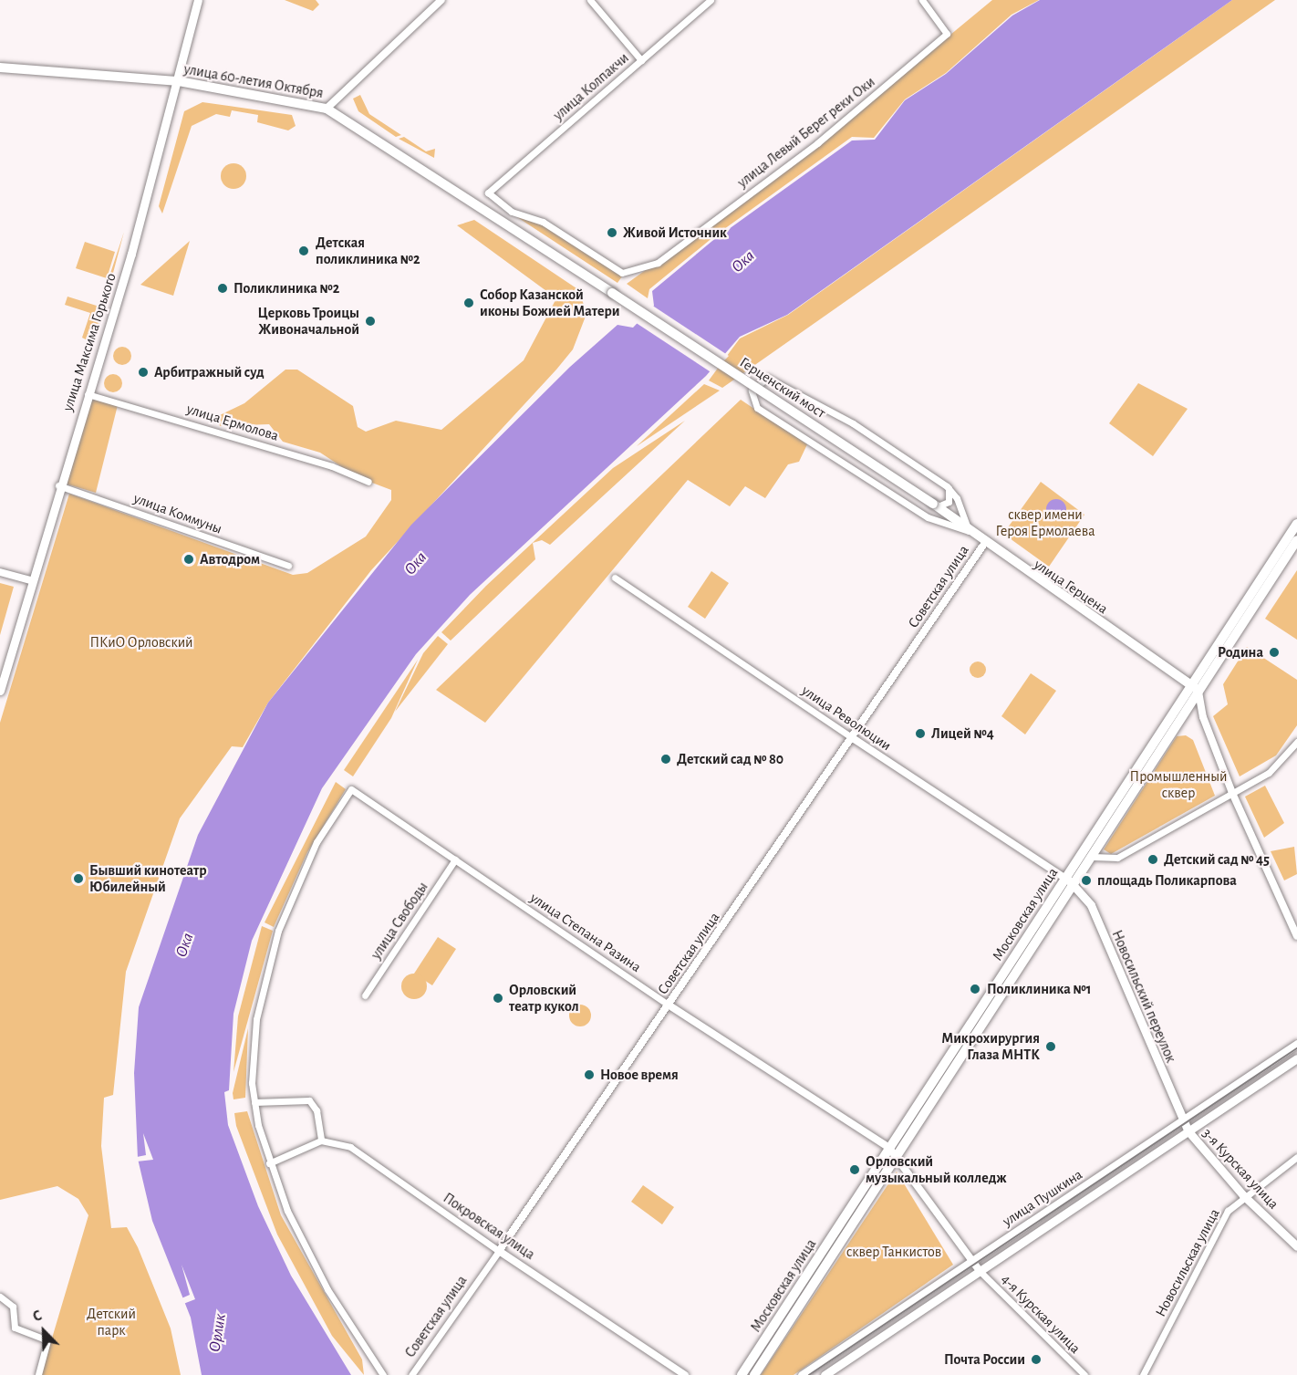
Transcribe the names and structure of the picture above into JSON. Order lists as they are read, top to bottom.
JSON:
{
  "streets": {
    "main road": [
      "улица 60-летия Октября",
      "улица Максима Горького",
      "Герценский мост",
      "улица Герцена",
      "Московская улица",
      "Новосильский переулок",
      "3-я Курская улица",
      "улица Пушкина"
    ],
    "street": [
      "улица Колпакчи",
      "улица Левый Берег реки Оки",
      "улица Ермолова",
      "улица Коммуны",
      "Советская улица",
      "улица Революции",
      "улица Свободы",
      "улица Степана Разина",
      "Покровская улица",
      "Новосильская улица",
      "4-я Курская улица"
    ]
  },
  "crossings": [
    ["улица 60-летия Октября", "улица Максима Горького"],
    ["улица 60-летия Октября", "Герценский мост"],
    ["улица Колпакчи", "улица Левый Берег реки Оки"],
    ["улица Максима Горького", "улица Ермолова"],
    ["улица Максима Горького", "улица Коммуны"],
    ["Герценский мост", "улица Герцена"],
    ["Советская улица", "улица Герцена"],
    ["Советская улица", "улица Революции"],
    ["Советская улица", "улица Степана Разина"],
    ["Советская улица", "Покровская улица"],
    ["улица Герцена", "Московская улица"],
    ["улица Революции", "Московская улица"],
    ["улица Революции", "Новосильский переулок"],
    ["Московская улица", "улица Степана Разина"],
    ["Московская улица", "Новосильский переулок"],
    ["улица Свободы", "улица Степана Разина"],
    ["Новосильский переулок", "3-я Курская улица"],
    ["Новосильский переулок", "улица Пушкина"],
    ["3-я Курская улица", "улица Пушкина"],
    ["3-я Курская улица", "Новосильская улица"],
    ["улица Пушкина", "4-я Курская улица"]
  ],
  "water": ["Ока", "Орлик"],
  "parks": [
    "сквер имени Героя Ермолаева",
    "ПКиО Орловский",
    "Промышленный сквер",
    "сквер Танкистов",
    "Детский парк"
  ],
  "places": [
    "Живой Источник",
    "Детская поликлиника №2",
    "Поликлиника №2",
    "Собор Казанской иконы Божией Матери",
    "Церковь Троицы Живоначальной",
    "Арбитражный суд",
    "Автодром",
    "Родина",
    "Лицей №4",
    "Детский сад № 80",
    "Детский сад № 45",
    "Бывший кинотеатр Юбилейный",
    "площадь Поликарпова",
    "Поликлиника №1",
    "Орловский театр кукол",
    "Микрохирургия Глаза МНТК",
    "Новое время",
    "Орловский музыкальный колледж",
    "Почта России"
  ],
  "north": "top left"
}
